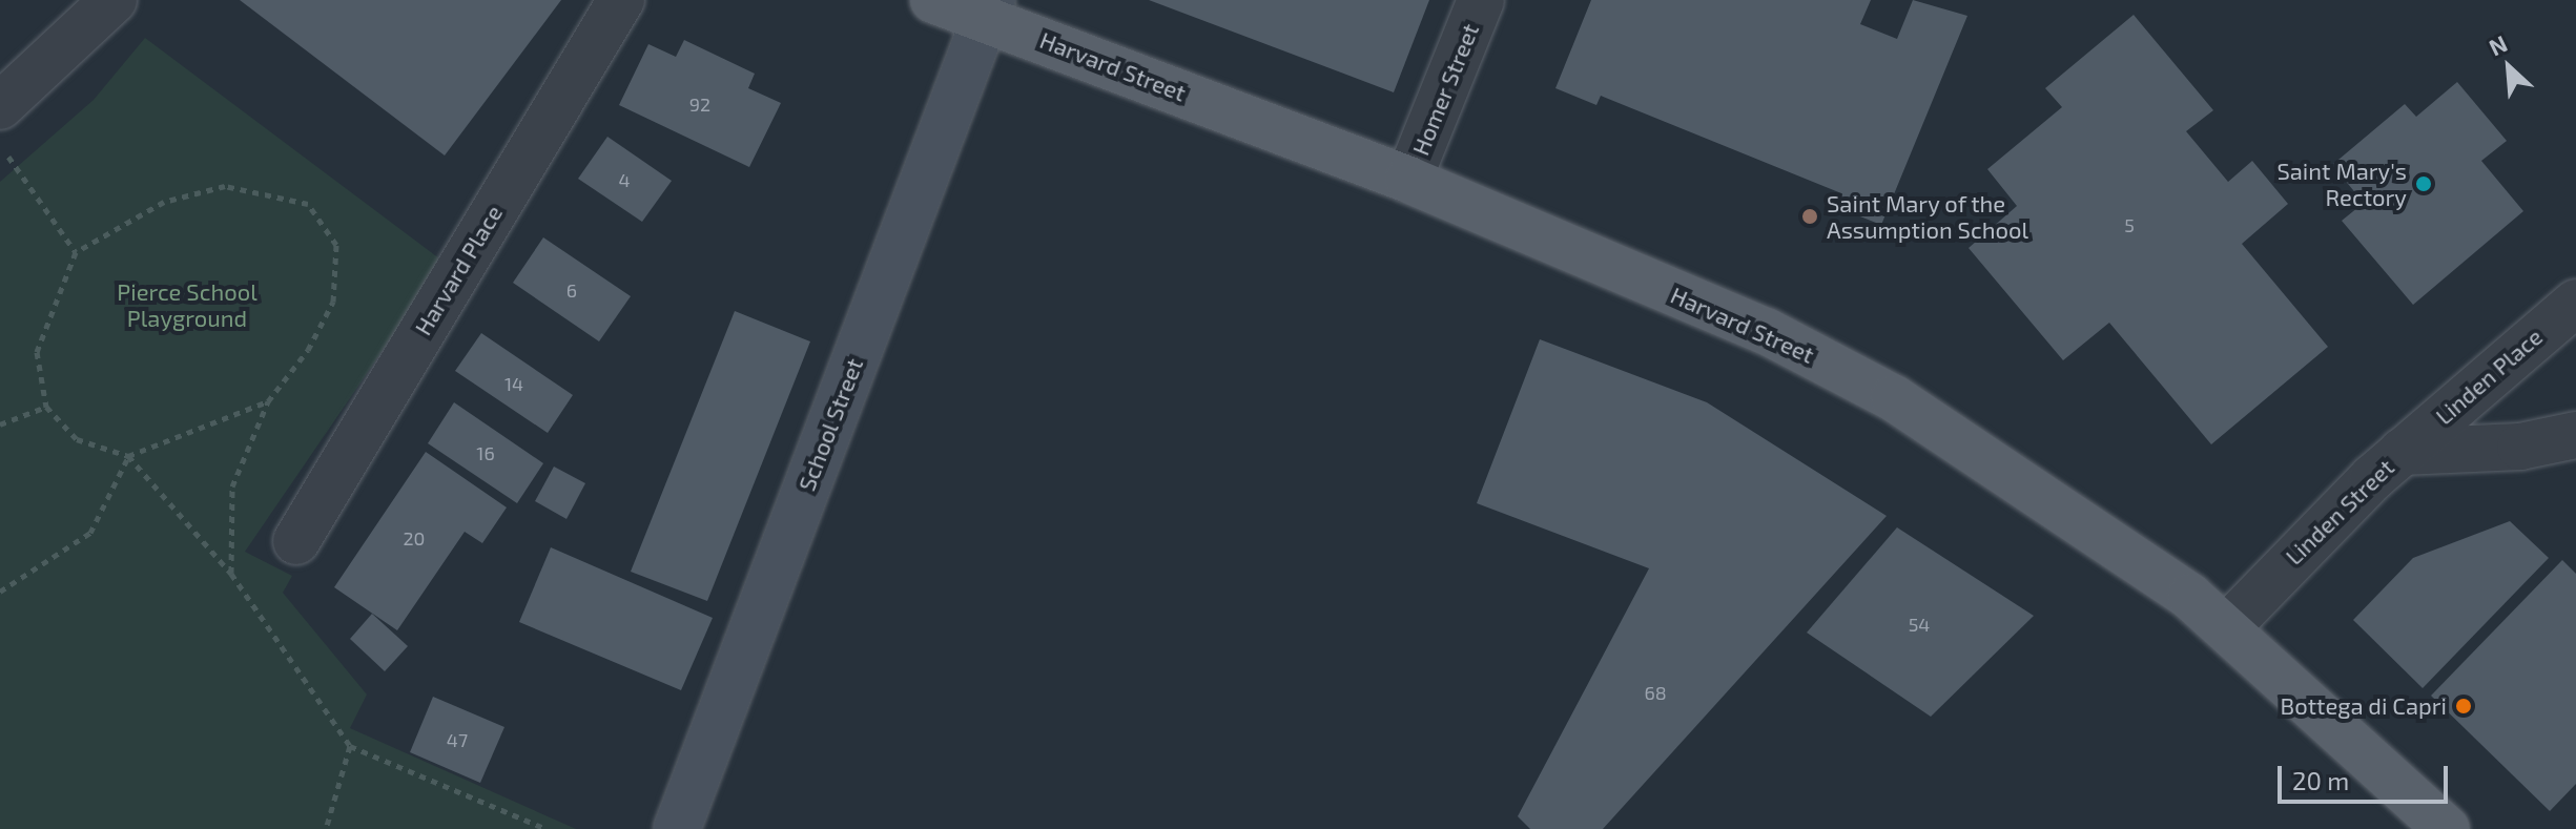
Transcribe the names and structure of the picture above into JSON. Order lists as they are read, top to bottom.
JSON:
{
  "streets": {
    "main road": ["Harvard Street", "School Street"],
    "street": [
      "Homer Street",
      "Harvard Place",
      "Linden Place",
      "Linden Street"
    ]
  },
  "crossings": [
    ["Harvard Street", "Homer Street"],
    ["Harvard Street", "School Street"],
    ["Harvard Street", "Linden Street"],
    ["Linden Place", "Linden Street"]
  ],
  "parks": ["Pierce School Playground"],
  "places": ["Saint Mary's Rectory", "Saint Mary of the Assumption School", "Bottega di Capri"],
  "house_numbers": [
    "92",
    "4",
    "5",
    "6",
    "14",
    "16",
    "20",
    "54",
    "68",
    "47"
  ],
  "scale_bar": "20 m",
  "north": "top left"
}
